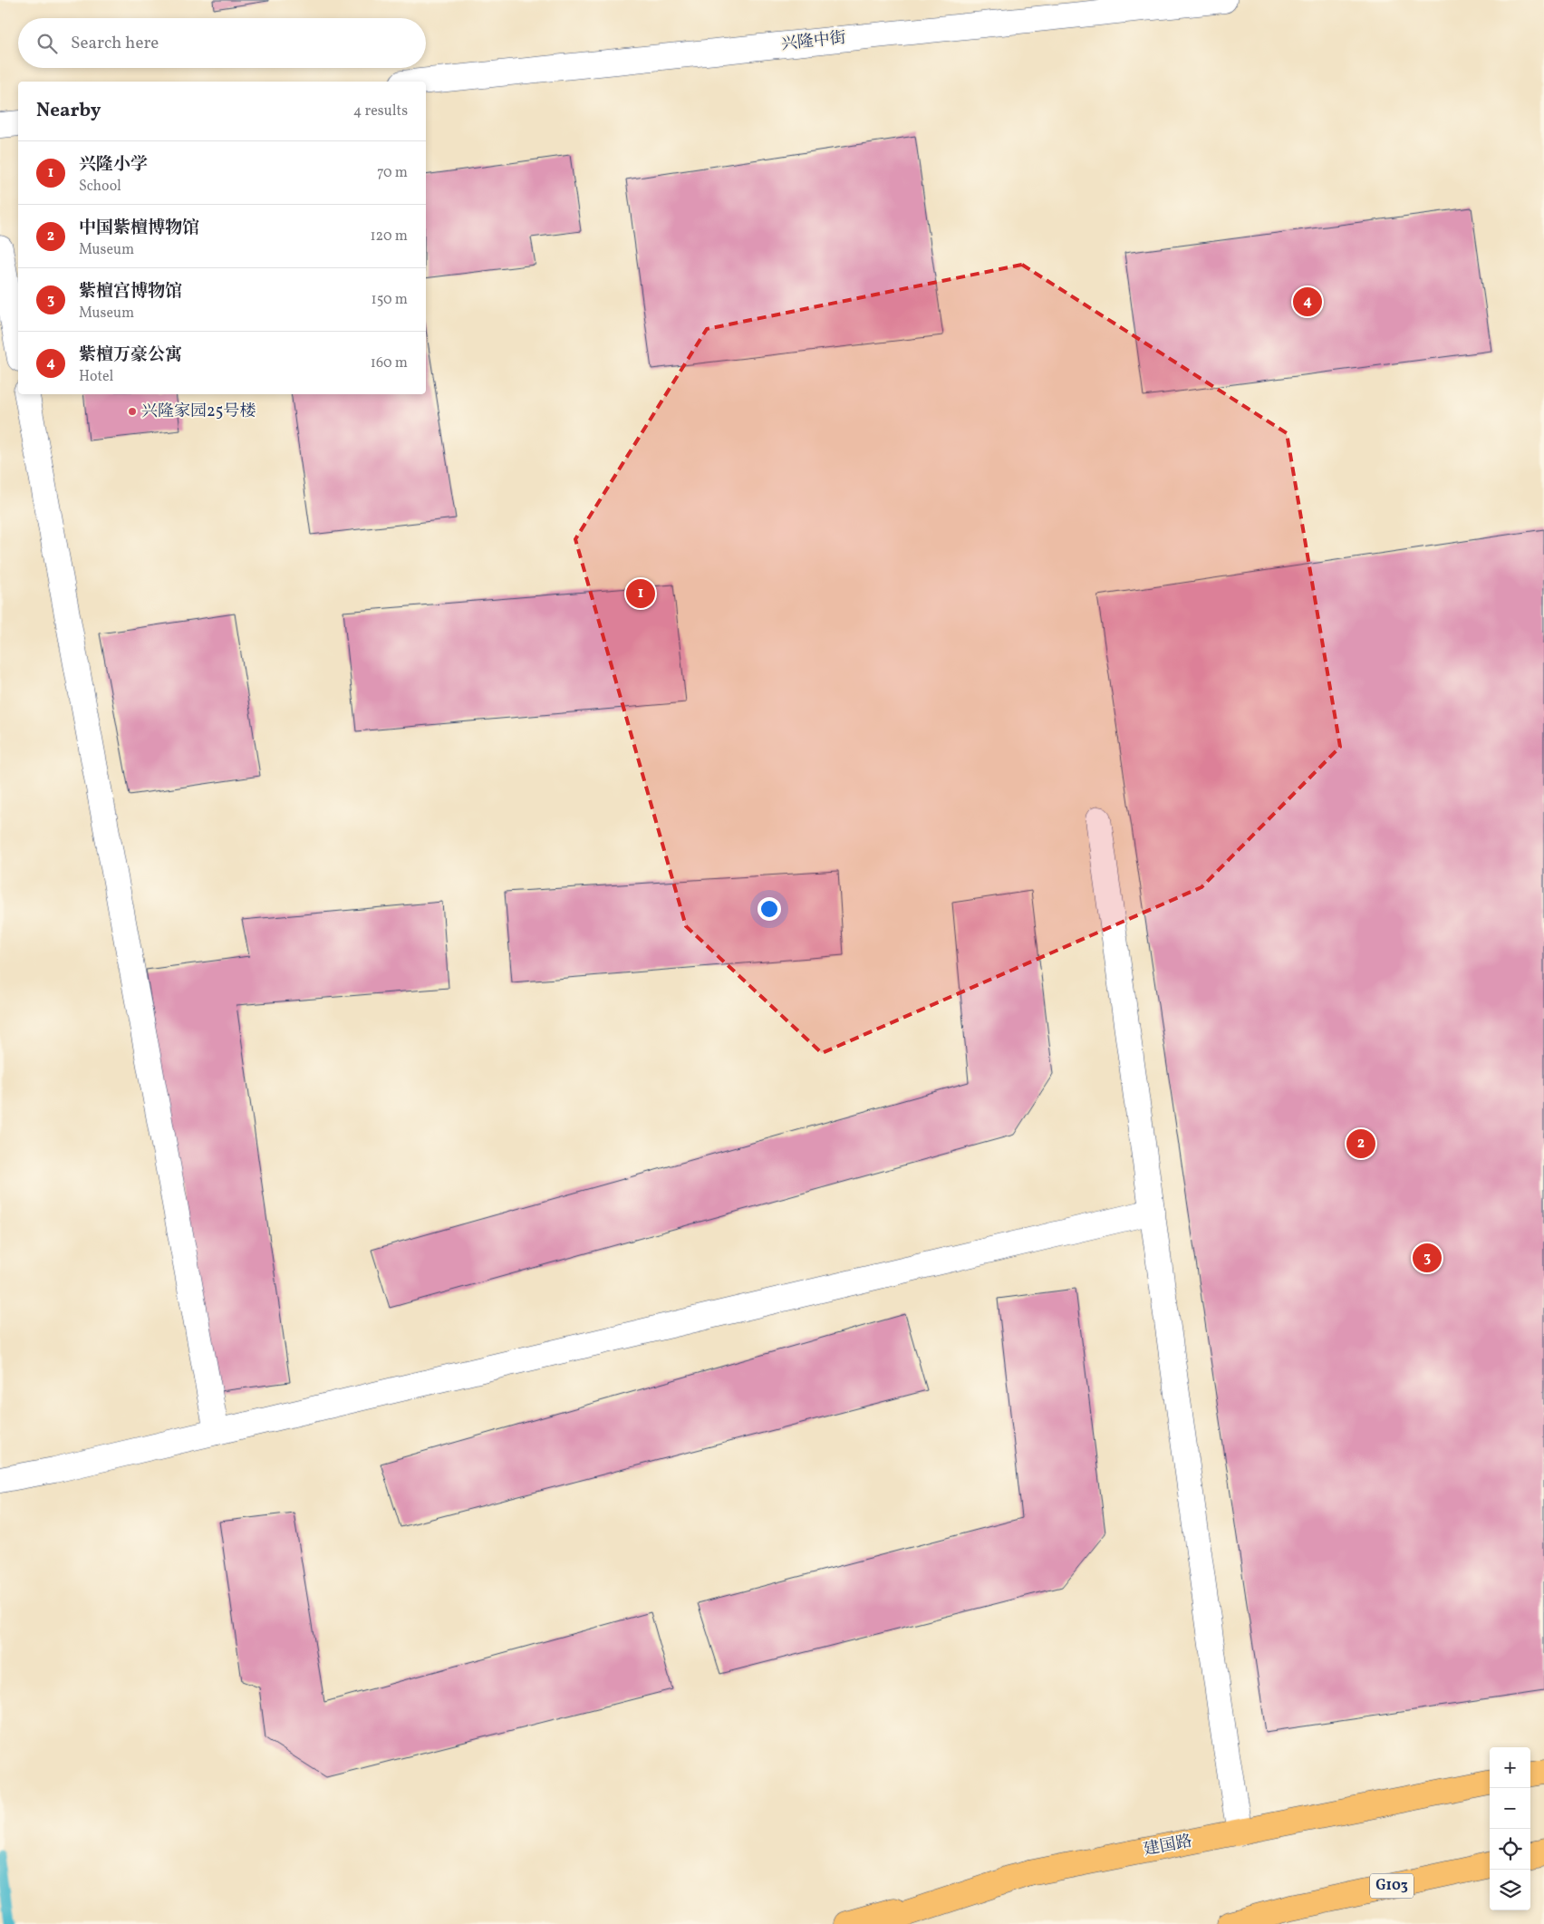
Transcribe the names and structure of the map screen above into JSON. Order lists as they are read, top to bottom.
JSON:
{
  "streets": {
    "main road": ["建国路", "G103"],
    "street": ["兴隆中街"]
  },
  "places": ["兴隆家园25号楼"],
  "page": {
    "search": "Search here",
    "heading": ["Nearby", "4 results"],
    "list": [
      {
        "mark": "1",
        "name": "兴隆小学",
        "note": "School",
        "value": "70 m"
      },
      {
        "mark": "2",
        "name": "中国紫檀博物馆",
        "note": "Museum",
        "value": "120 m"
      },
      {
        "mark": "3",
        "name": "紫檀宫博物馆",
        "note": "Museum",
        "value": "150 m"
      },
      {
        "mark": "4",
        "name": "紫檀万豪公寓",
        "note": "Hotel",
        "value": "160 m"
      }
    ],
    "pins": [
      "4",
      "1",
      "2",
      "3"
    ],
    "map_buttons": ["+", "−"]
  }
}
